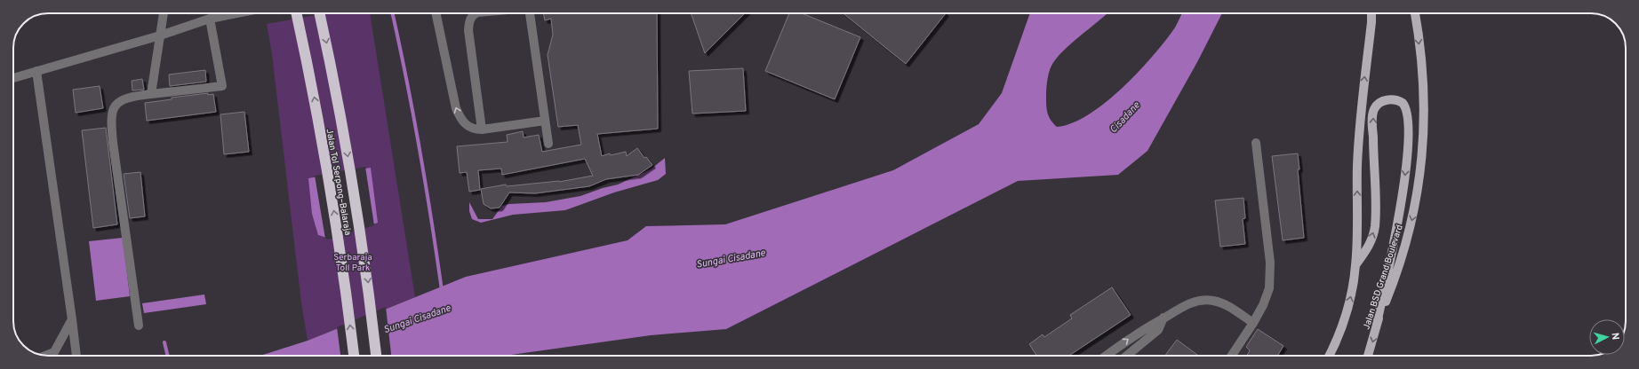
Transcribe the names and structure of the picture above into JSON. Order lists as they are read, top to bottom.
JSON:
{
  "streets": {
    "highway": ["Jalan Tol Serpong–Balaraja"],
    "main road": ["Jalan BSD Grand Boulevard"]
  },
  "water": ["Cisadane", "Sungai Cisadane"],
  "parks": ["Serbaraja Toll Park"],
  "north": "right"
}
